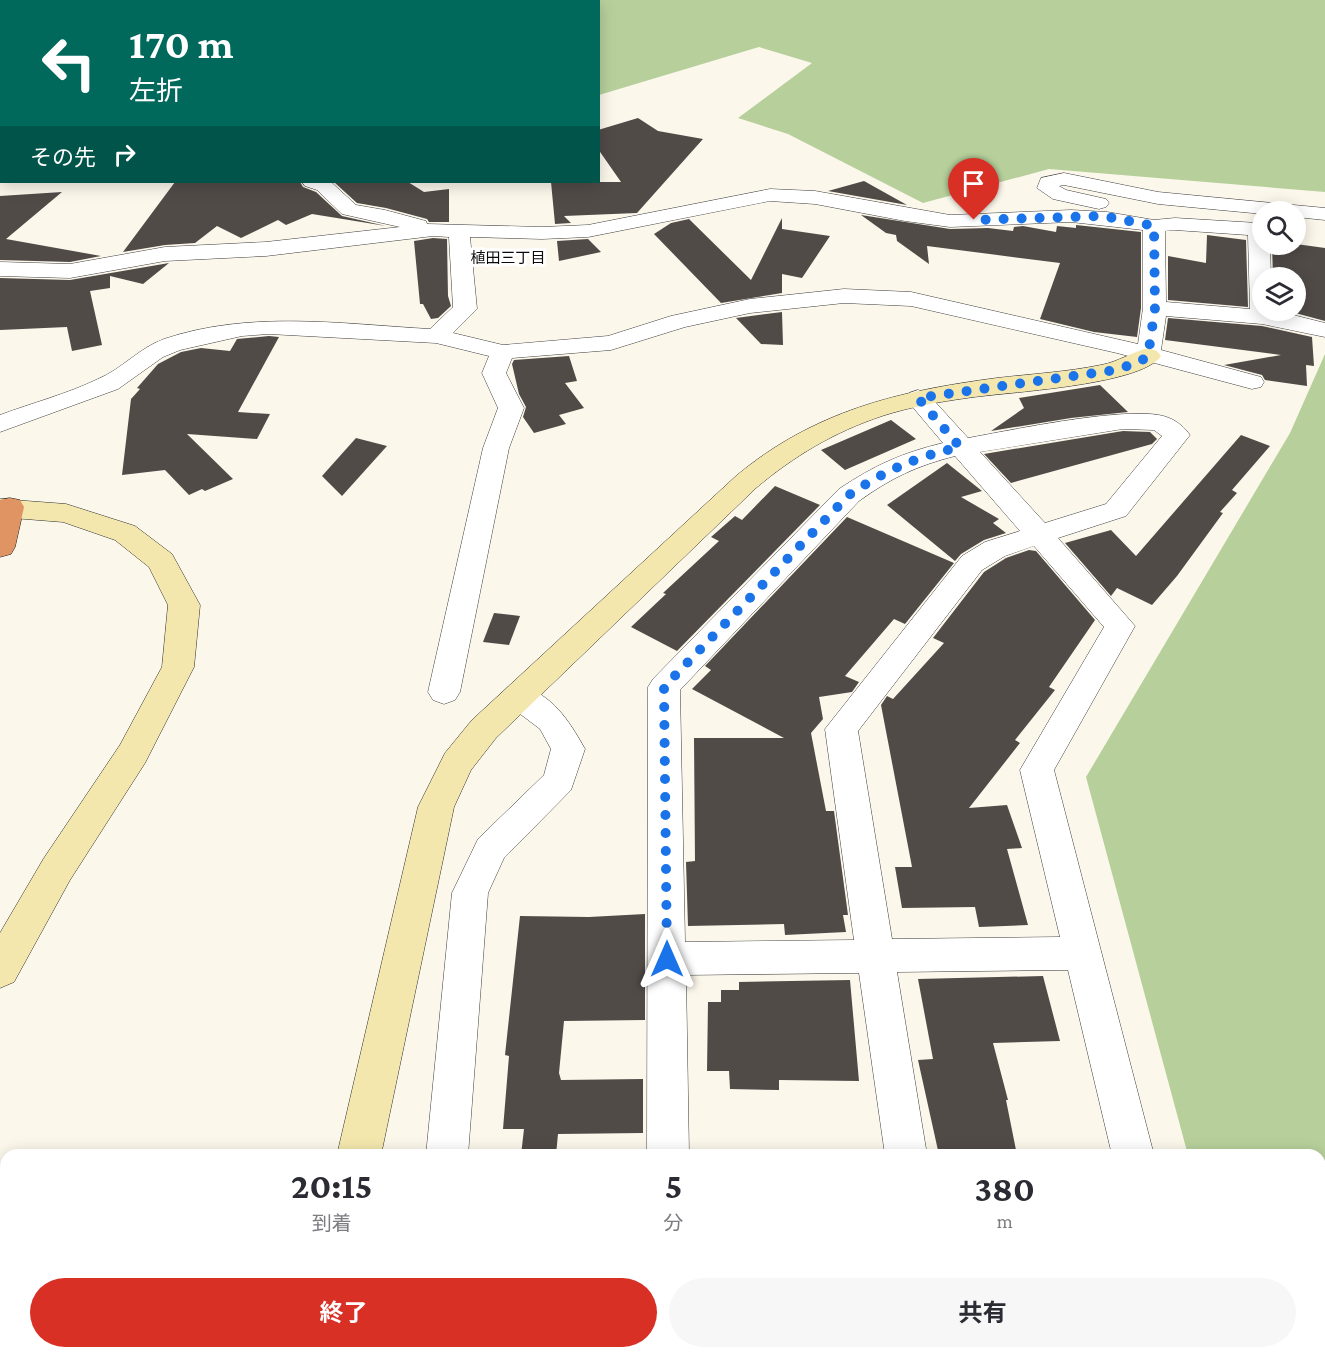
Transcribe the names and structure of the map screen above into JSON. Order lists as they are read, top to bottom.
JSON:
{
  "districts": ["植田三丁目"],
  "page": {
    "turn": ["170 m", "左折"],
    "then": "その先",
    "eta": [
      "20:15",
      "到着",
      "5",
      "分",
      "380",
      "m"
    ],
    "buttons": ["終了", "共有"]
  }
}
